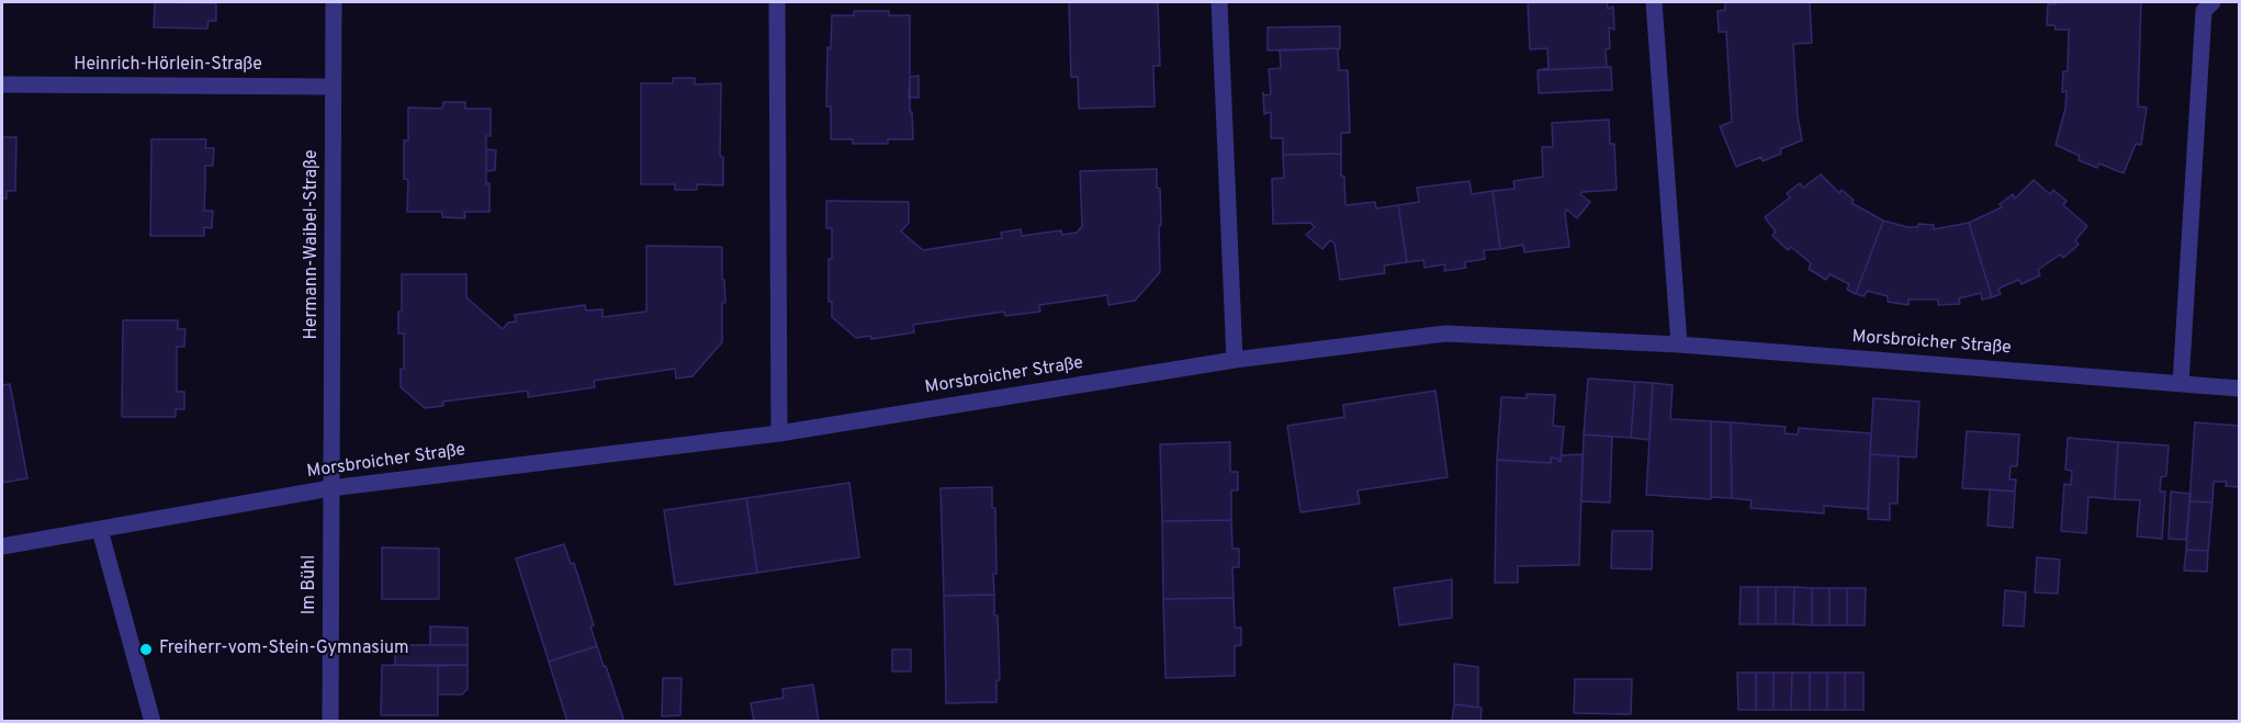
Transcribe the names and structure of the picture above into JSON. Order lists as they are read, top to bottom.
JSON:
{
  "streets": {
    "street": [
      "Heinrich-Hörlein-Straße",
      "Hermann-Waibel-Straße",
      "Morsbroicher Straße",
      "Im Bühl"
    ]
  },
  "crossings": [
    ["Heinrich-Hörlein-Straße", "Hermann-Waibel-Straße"],
    ["Hermann-Waibel-Straße", "Morsbroicher Straße"],
    ["Hermann-Waibel-Straße", "Im Bühl"],
    ["Morsbroicher Straße", "Im Bühl"]
  ],
  "places": ["Freiherr-vom-Stein-Gymnasium"]
}
